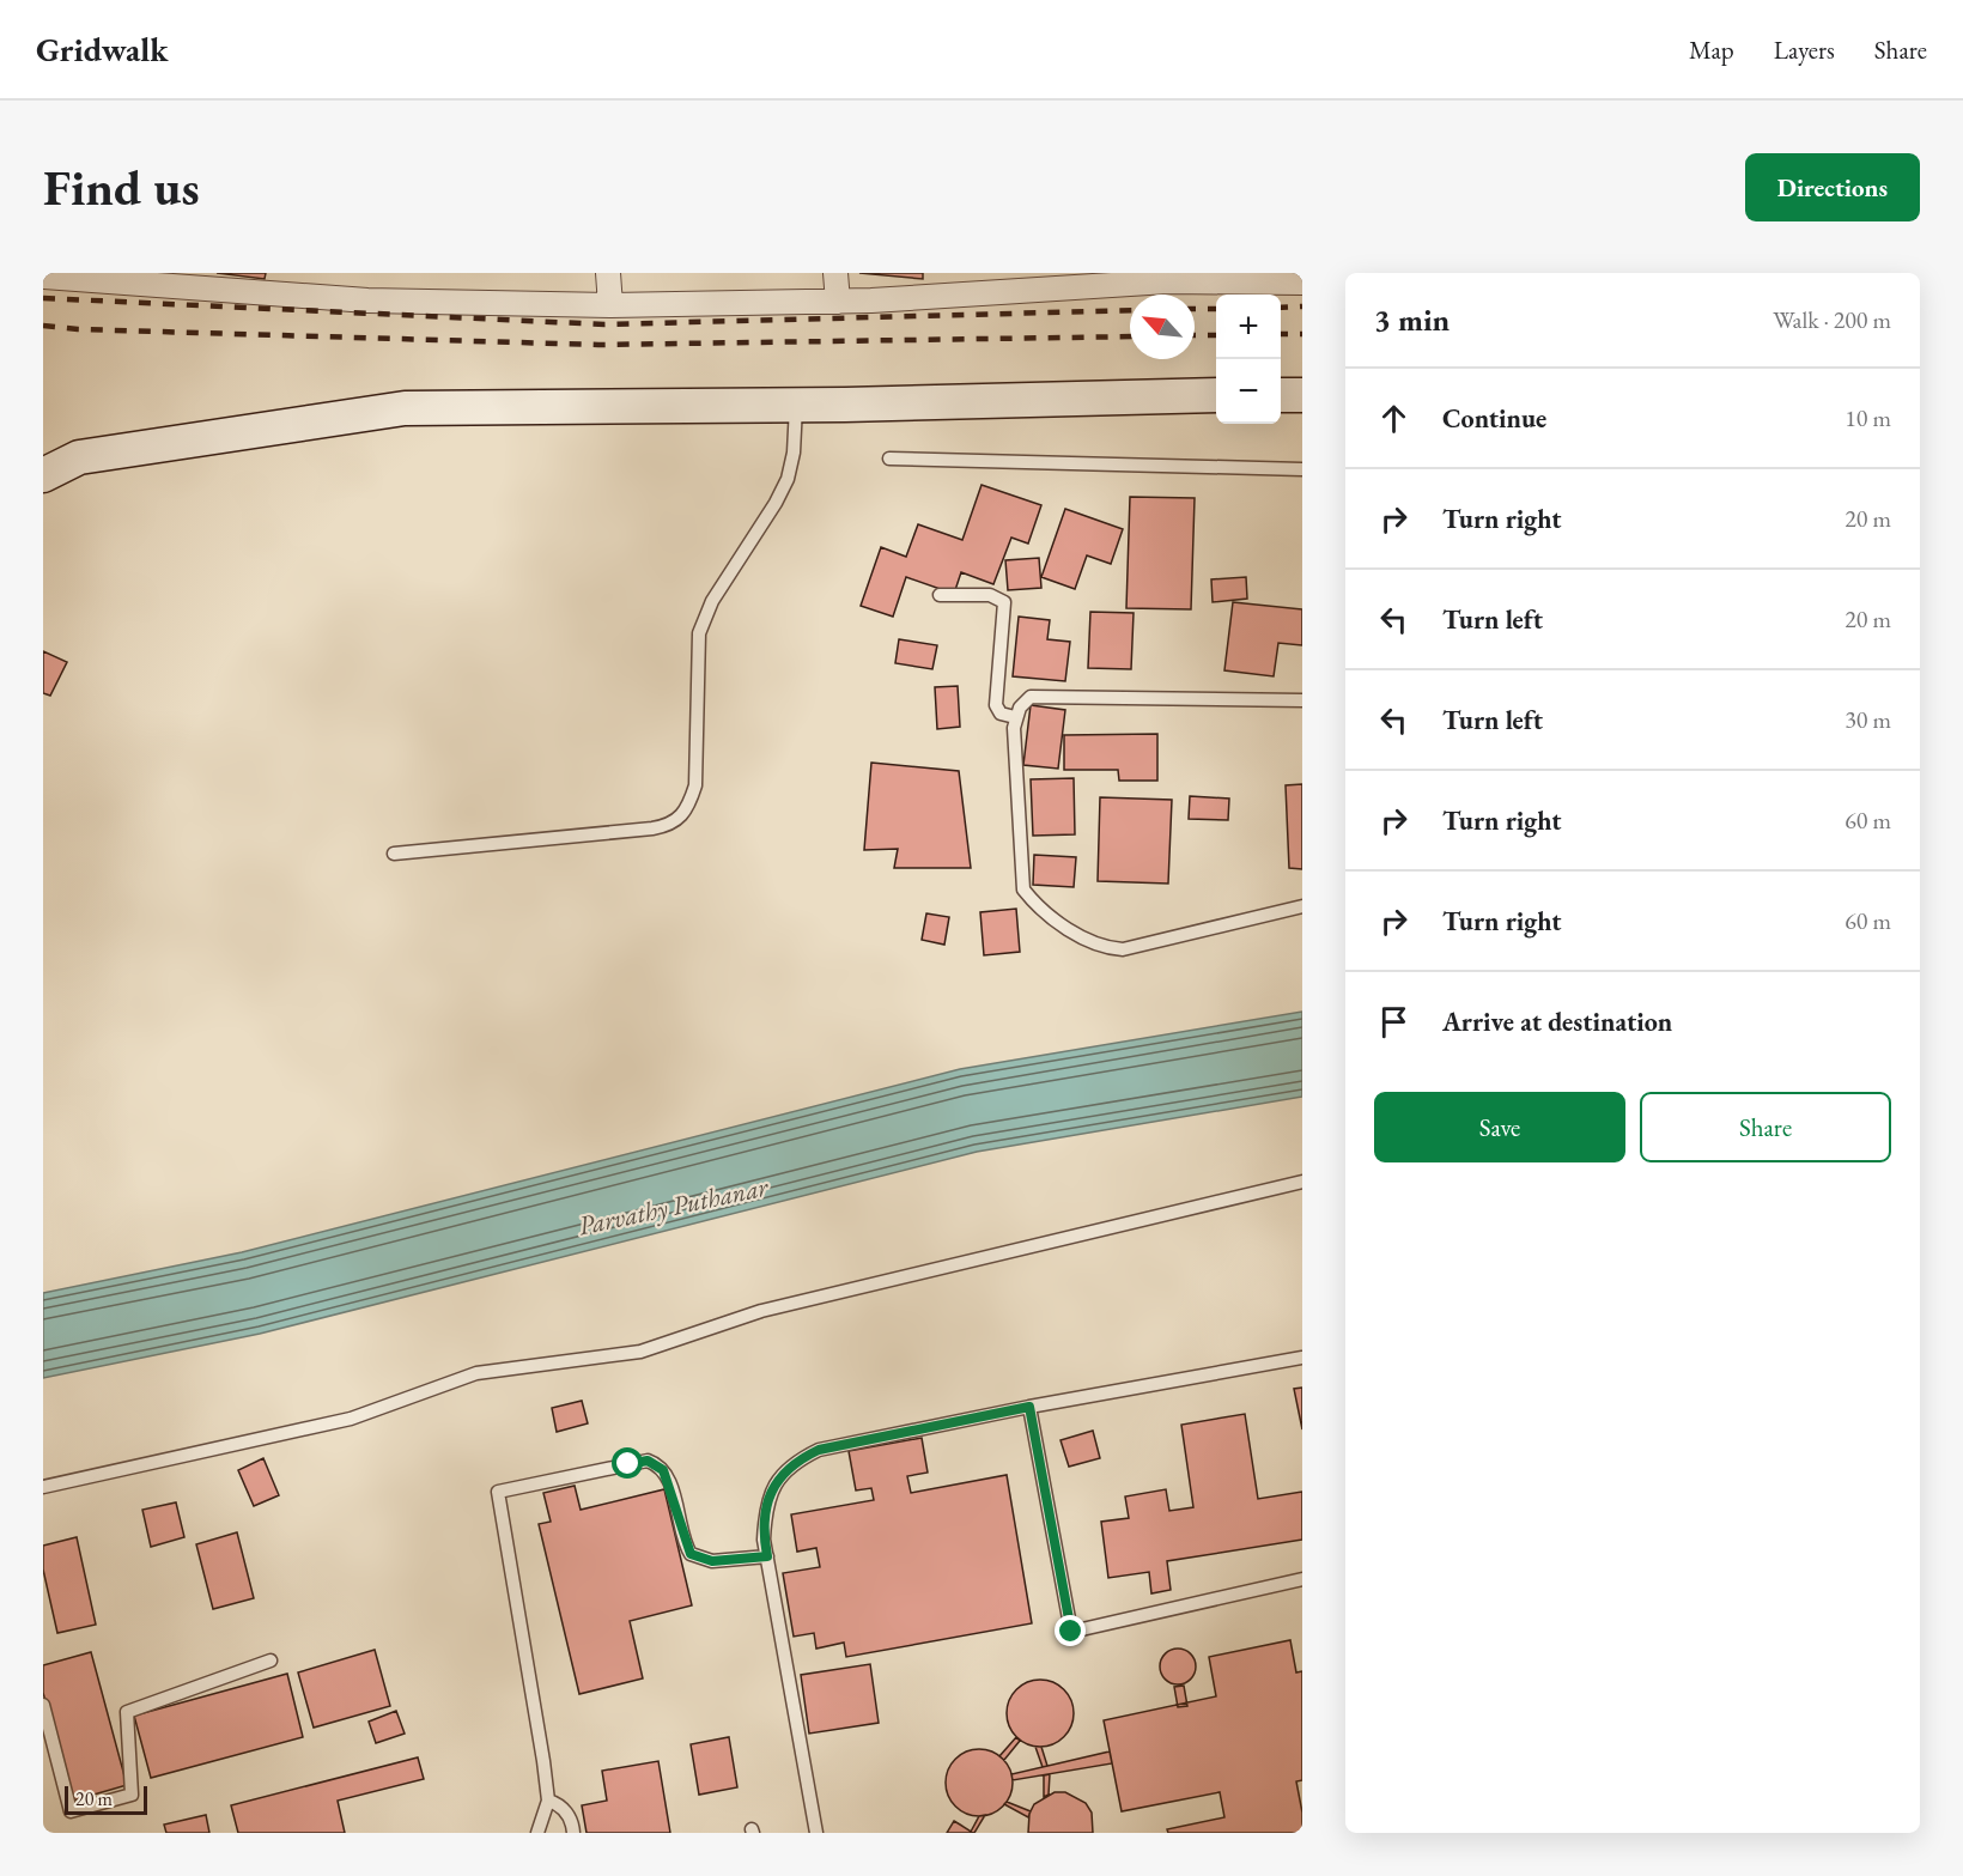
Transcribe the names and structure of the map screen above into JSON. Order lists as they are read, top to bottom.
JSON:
{
  "water": ["Parvathy Puthanar"],
  "scale_bar": "20 m",
  "north": "top left",
  "page": {
    "header": "Gridwalk",
    "nav": ["Map", "Layers", "Share"],
    "buttons": [
      "Directions",
      ["Save", "Share"]
    ],
    "title": "Find us",
    "heading": ["3 min", "Walk · 200 m"],
    "map_buttons": ["+", "−"],
    "list": [
      ["Continue", "10 m"],
      ["Turn right", "20 m"],
      ["Turn left", "20 m"],
      ["Turn left", "30 m"],
      ["Turn right", "60 m"],
      ["Turn right", "60 m"],
      "Arrive at destination"
    ],
    "scale": "20 m"
  }
}
